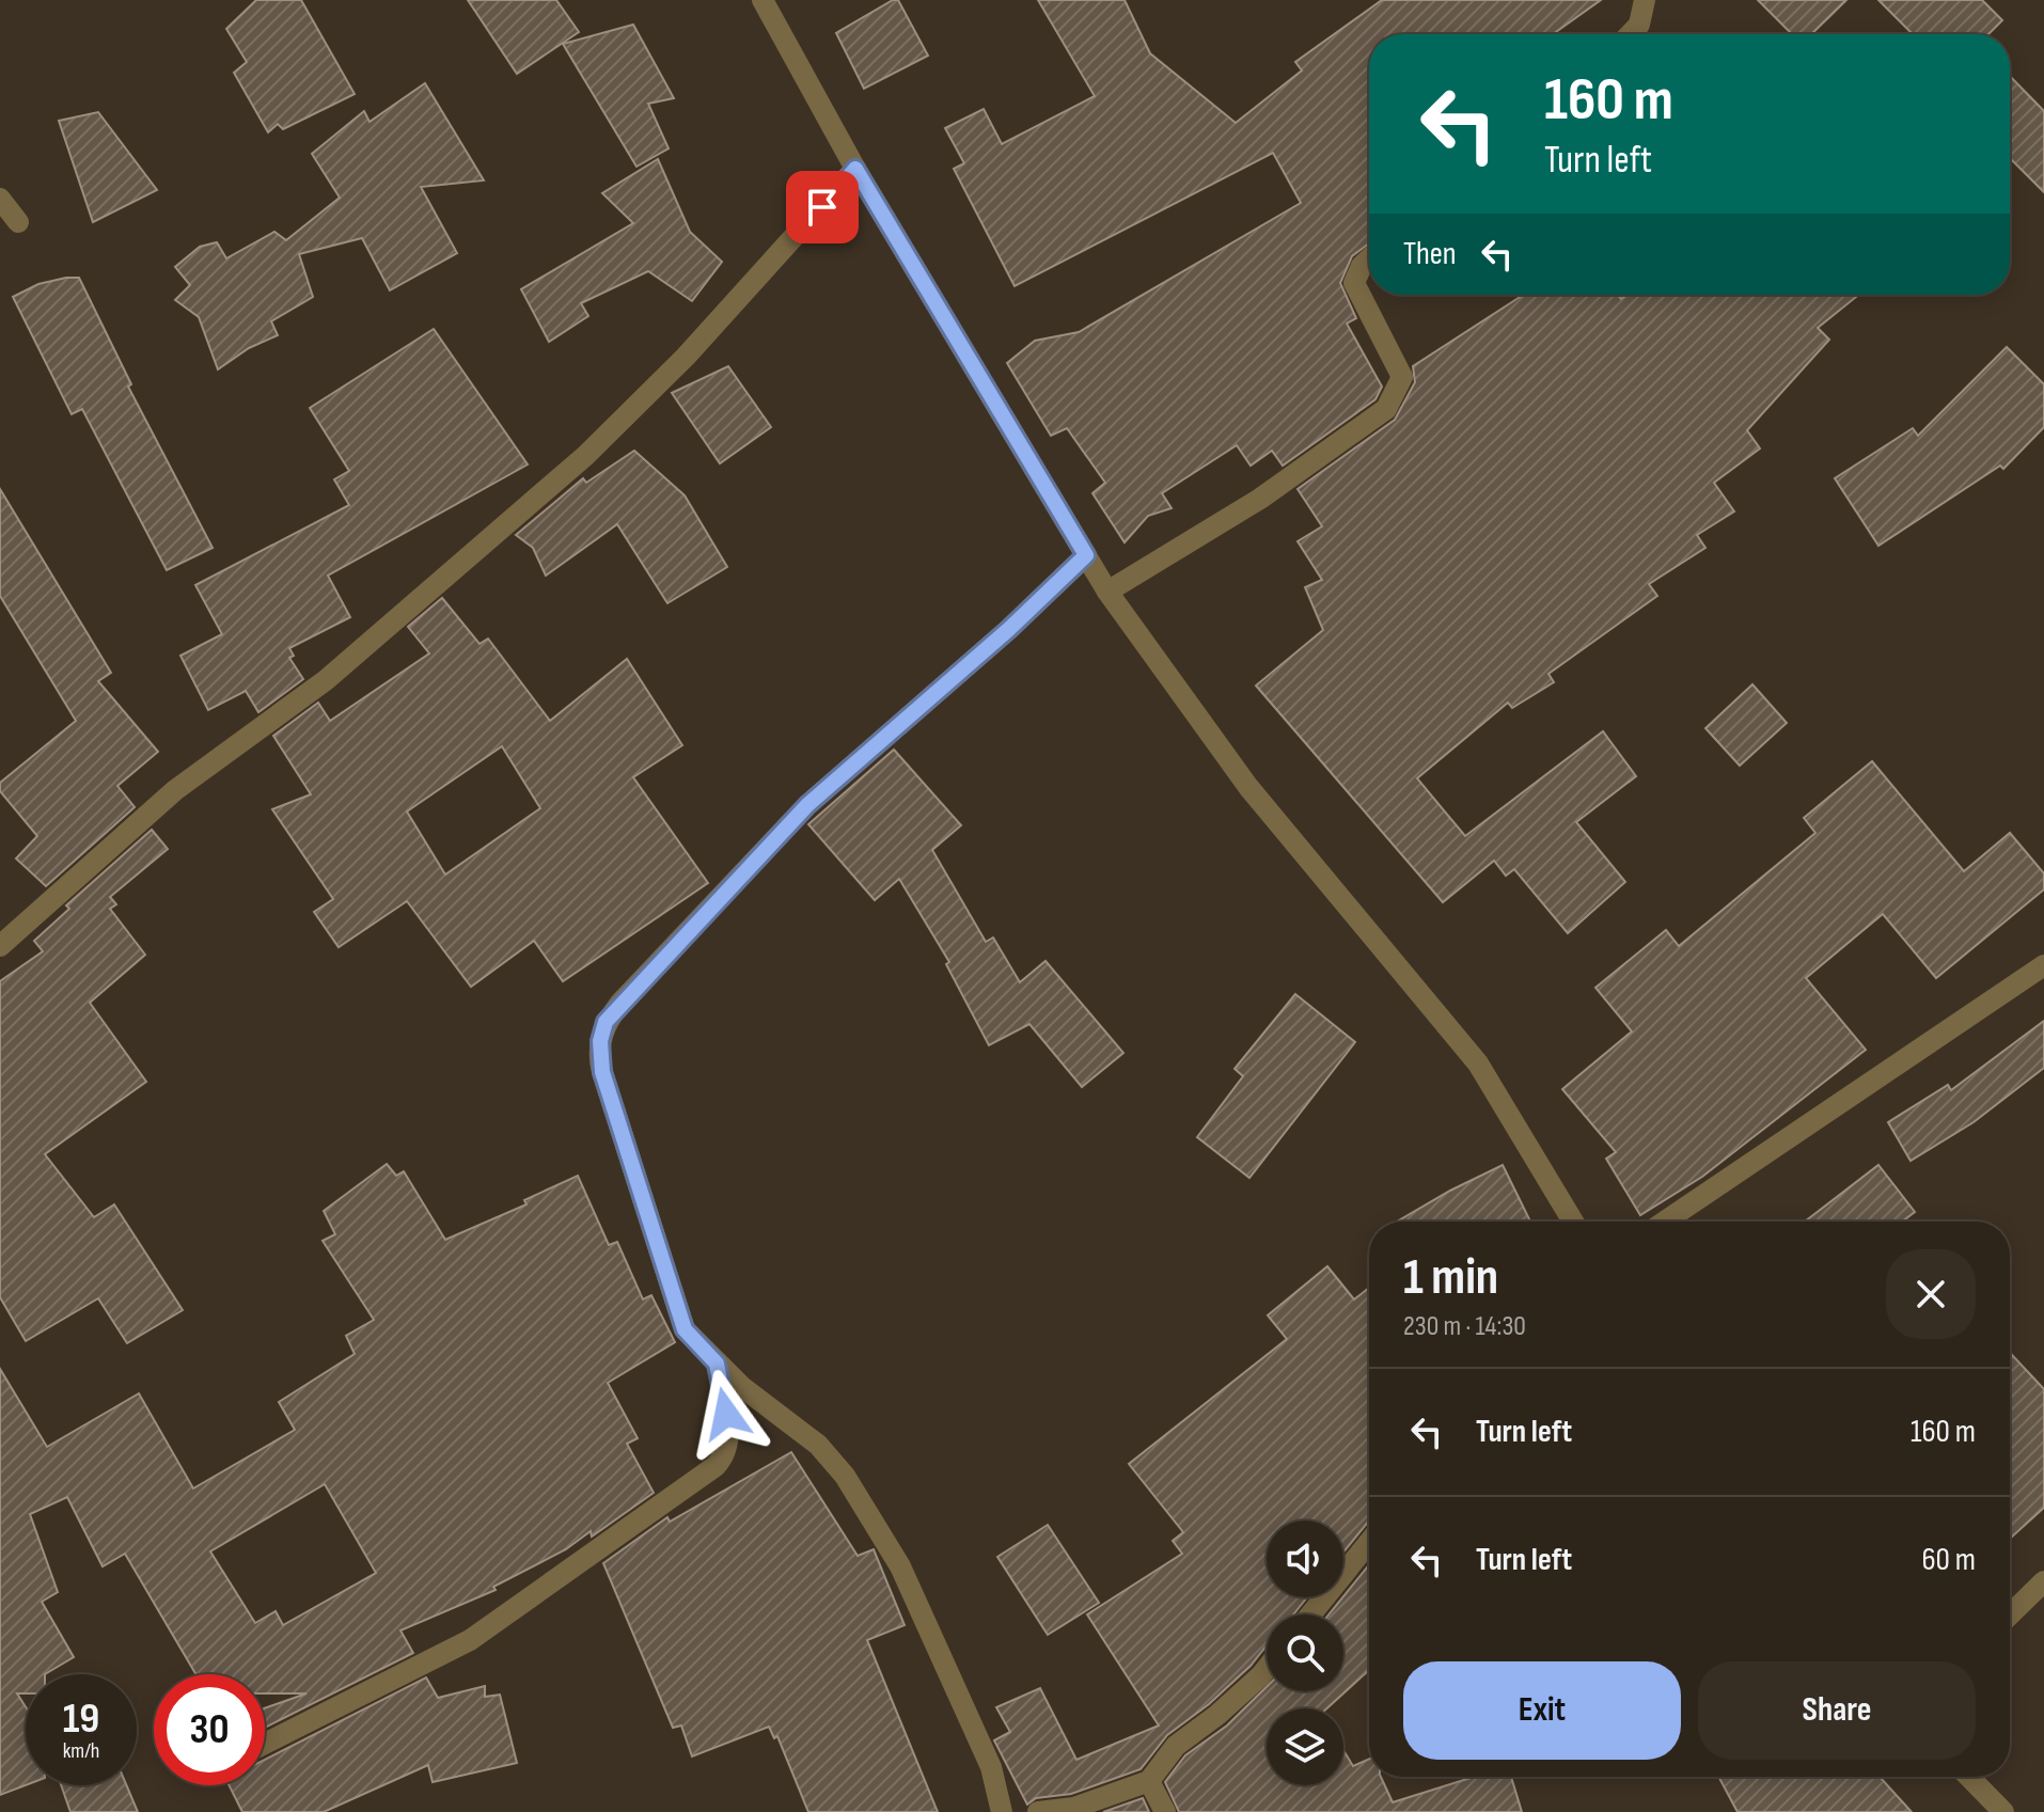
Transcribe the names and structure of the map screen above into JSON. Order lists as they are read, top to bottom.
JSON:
{
  "page": {
    "turn": ["160 m", "Turn left"],
    "then": "Then",
    "heading": ["1 min", "230 m · 14:30"],
    "list": [
      {
        "name": "Turn left",
        "value": "160 m"
      },
      {
        "name": "Turn left",
        "value": "60 m"
      }
    ],
    "buttons": ["Exit", "Share"],
    "speed": "19 km/h",
    "limit": "30"
  }
}
